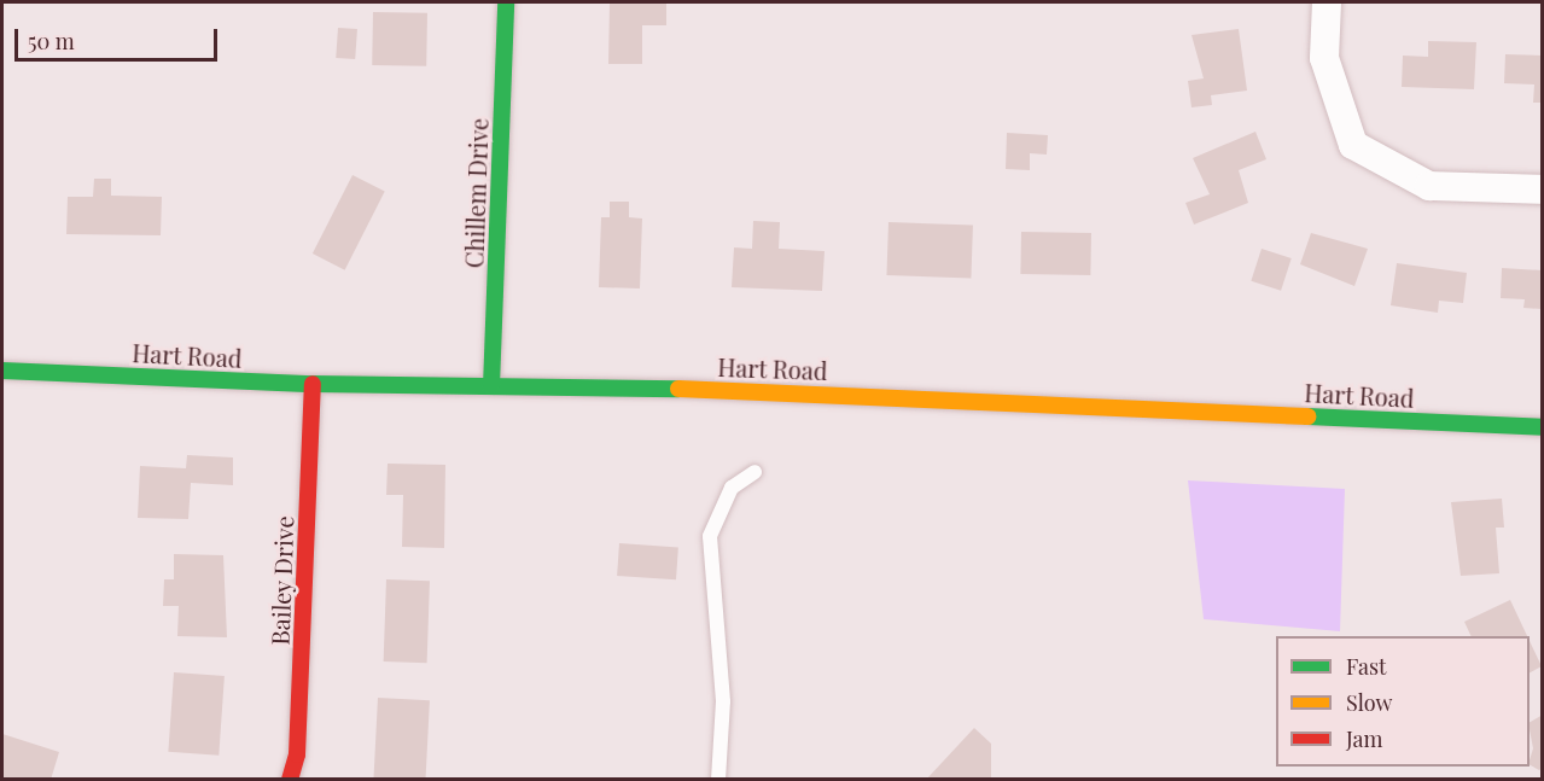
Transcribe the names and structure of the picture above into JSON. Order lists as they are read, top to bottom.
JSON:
{
  "streets": {
    "street": ["Chillem Drive", "Hart Road", "Bailey Drive"]
  },
  "crossings": [
    ["Chillem Drive", "Hart Road"],
    ["Hart Road", "Bailey Drive"]
  ],
  "legend": ["Fast", "Slow", "Jam"],
  "scale_bar": "50 m"
}
